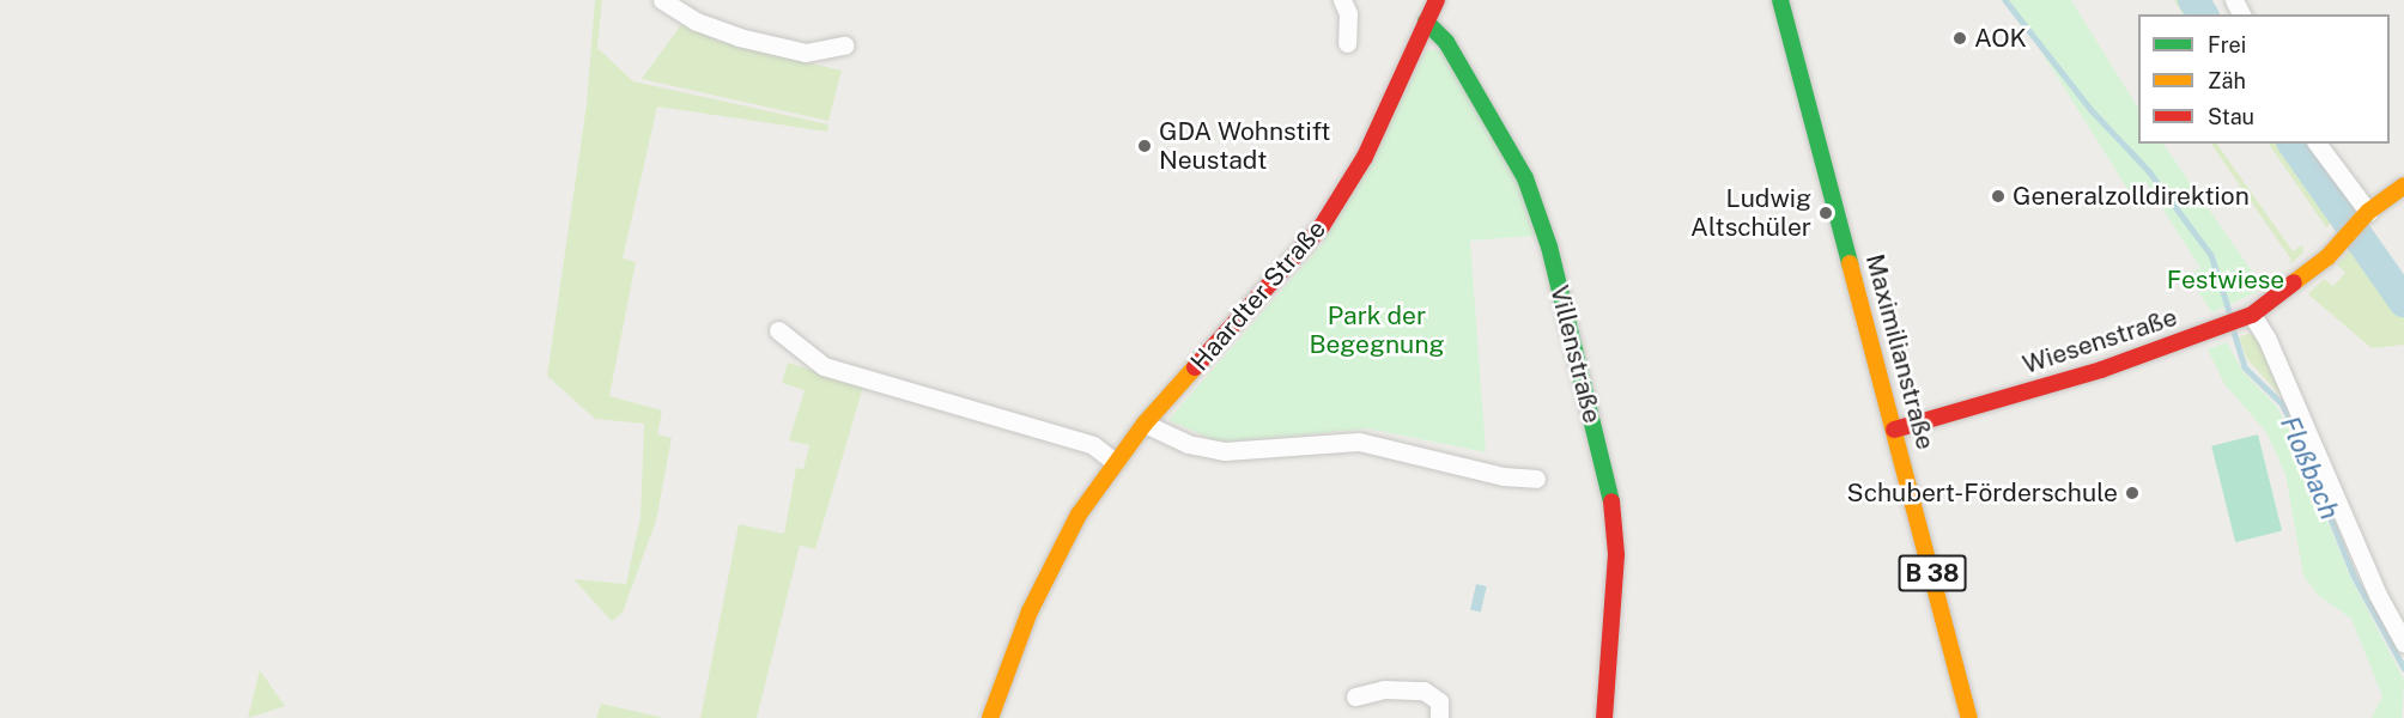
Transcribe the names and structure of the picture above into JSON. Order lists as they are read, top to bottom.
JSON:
{
  "streets": {
    "street": [
      "Haardter Straße",
      "Wiesenstraße",
      "Maximilianstraße",
      "Villenstraße",
      "B 38"
    ]
  },
  "crossings": [
    ["Haardter Straße", "Villenstraße"],
    ["Wiesenstraße", "Maximilianstraße"]
  ],
  "water": ["Floßbach"],
  "parks": ["Festwiese", "Park der Begegnung"],
  "places": [
    "AOK",
    "GDA Wohnstift Neustadt",
    "Generalzolldirektion",
    "Ludwig Altschüler",
    "Schubert-Förderschule"
  ],
  "legend": ["Frei", "Zäh", "Stau"]
}
